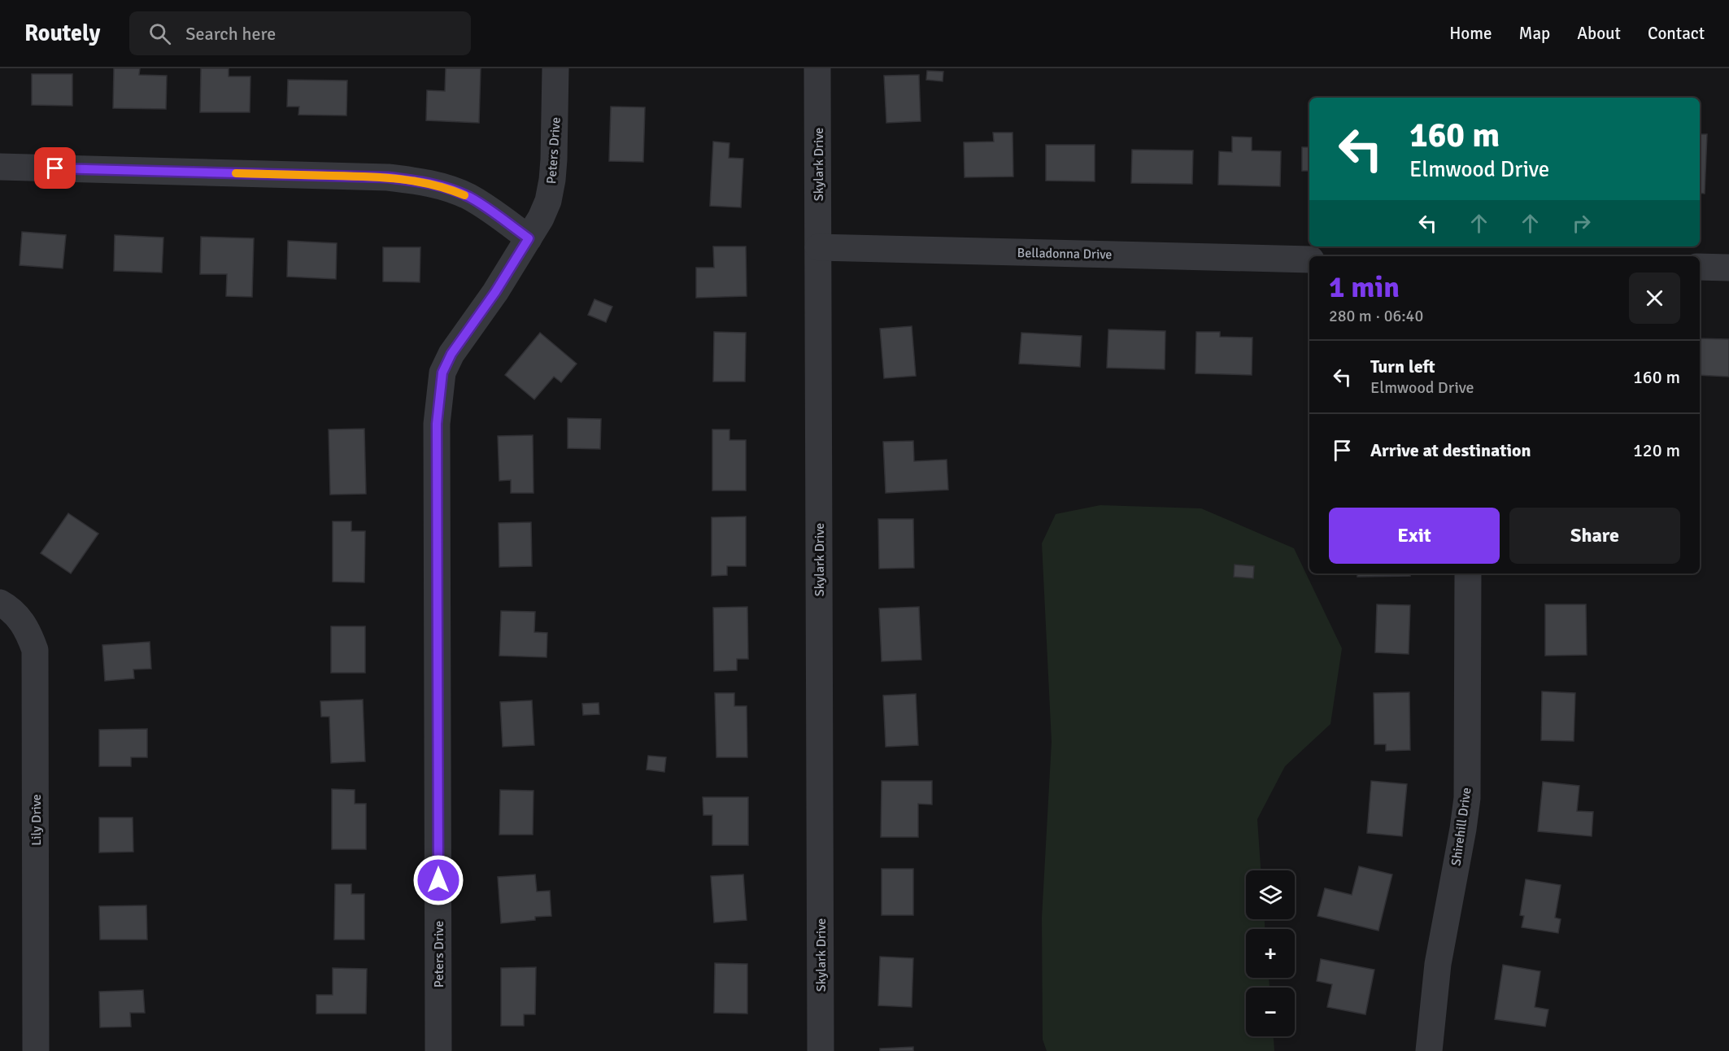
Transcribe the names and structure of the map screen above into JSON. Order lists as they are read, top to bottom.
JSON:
{
  "streets": {
    "street": [
      "Peters Drive",
      "Skylark Drive",
      "Belladonna Drive",
      "Lily Drive",
      "Shirehill Drive"
    ]
  },
  "crossings": [
    ["Skylark Drive", "Belladonna Drive"]
  ],
  "page": {
    "header": "Routely",
    "search": "Search here",
    "nav": [
      "Home",
      "Map",
      "About",
      "Contact"
    ],
    "turn": ["160 m", "Elmwood Drive"],
    "heading": ["1 min", "280 m · 06:40"],
    "list": [
      {
        "name": "Turn left",
        "note": "Elmwood Drive",
        "value": "160 m"
      },
      {
        "name": "Arrive at destination",
        "value": "120 m"
      }
    ],
    "buttons": ["Exit", "Share"],
    "map_buttons": ["+", "−"]
  }
}
